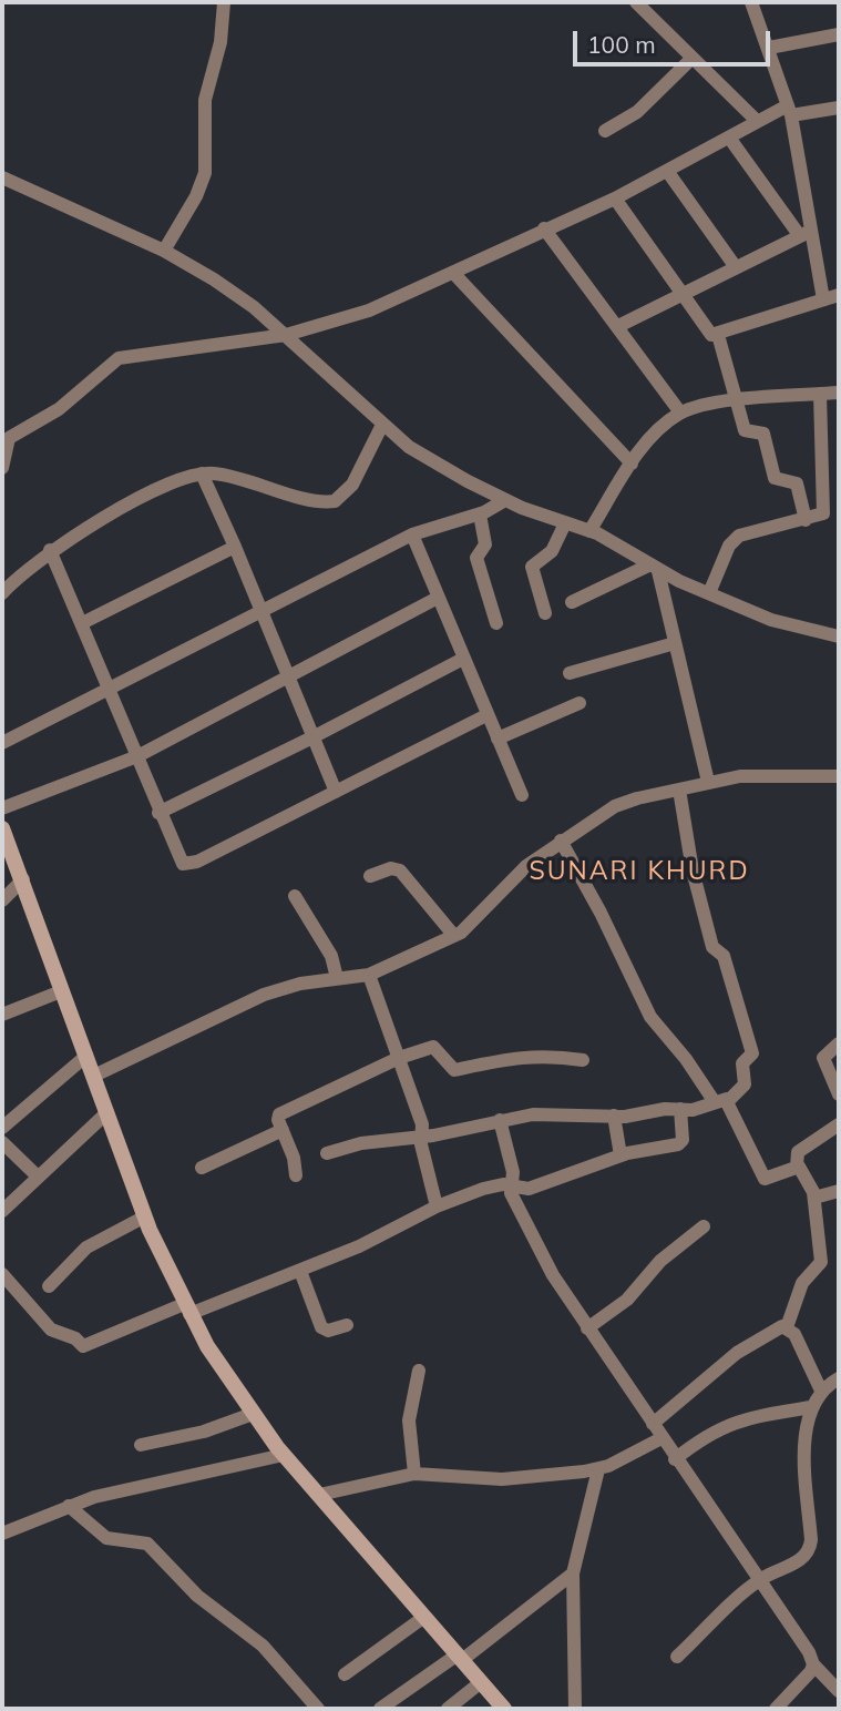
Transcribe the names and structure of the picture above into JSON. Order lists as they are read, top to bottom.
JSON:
{
  "districts": ["SUNARI KHURD"],
  "scale_bar": "100 m"
}
